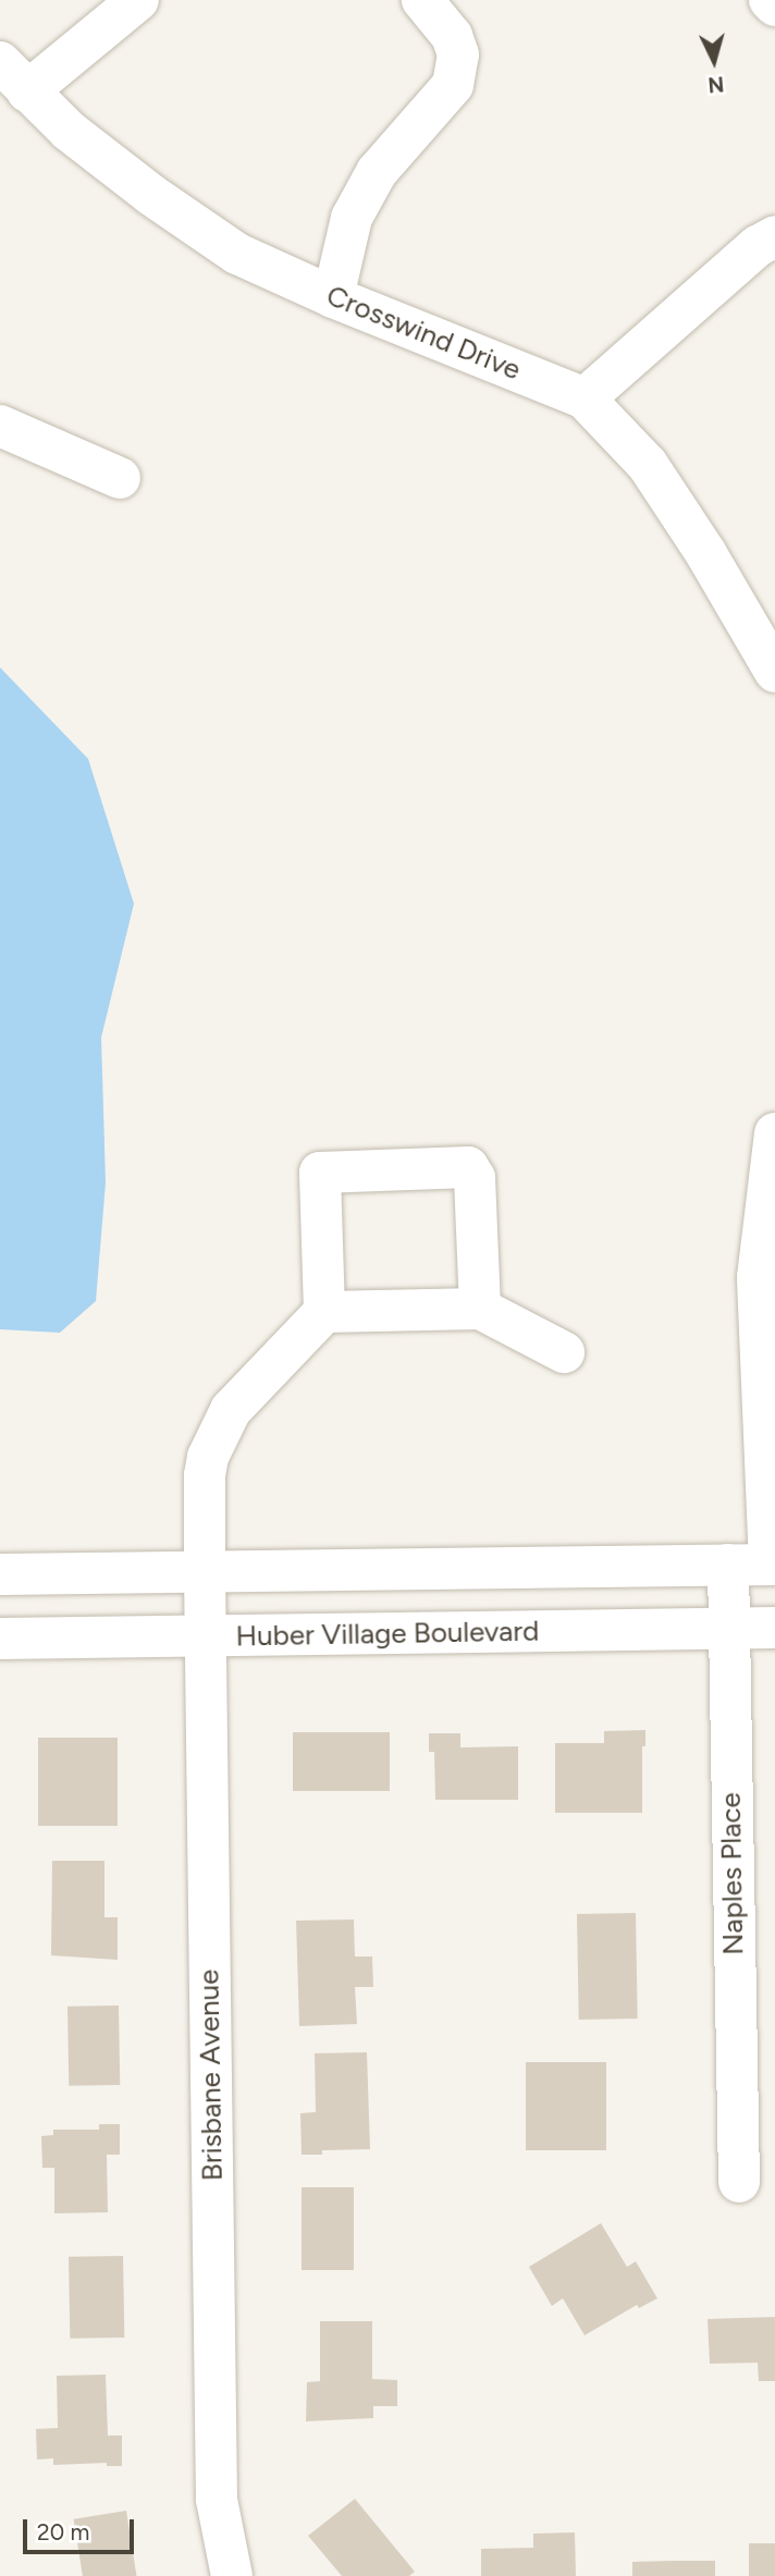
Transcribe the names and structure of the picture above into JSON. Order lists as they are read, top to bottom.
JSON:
{
  "streets": {
    "street": [
      "Crosswind Drive",
      "Huber Village Boulevard",
      "Naples Place",
      "Brisbane Avenue"
    ]
  },
  "crossings": [
    ["Huber Village Boulevard", "Naples Place"],
    ["Huber Village Boulevard", "Brisbane Avenue"]
  ],
  "scale_bar": "20 m",
  "north": "bottom"
}
